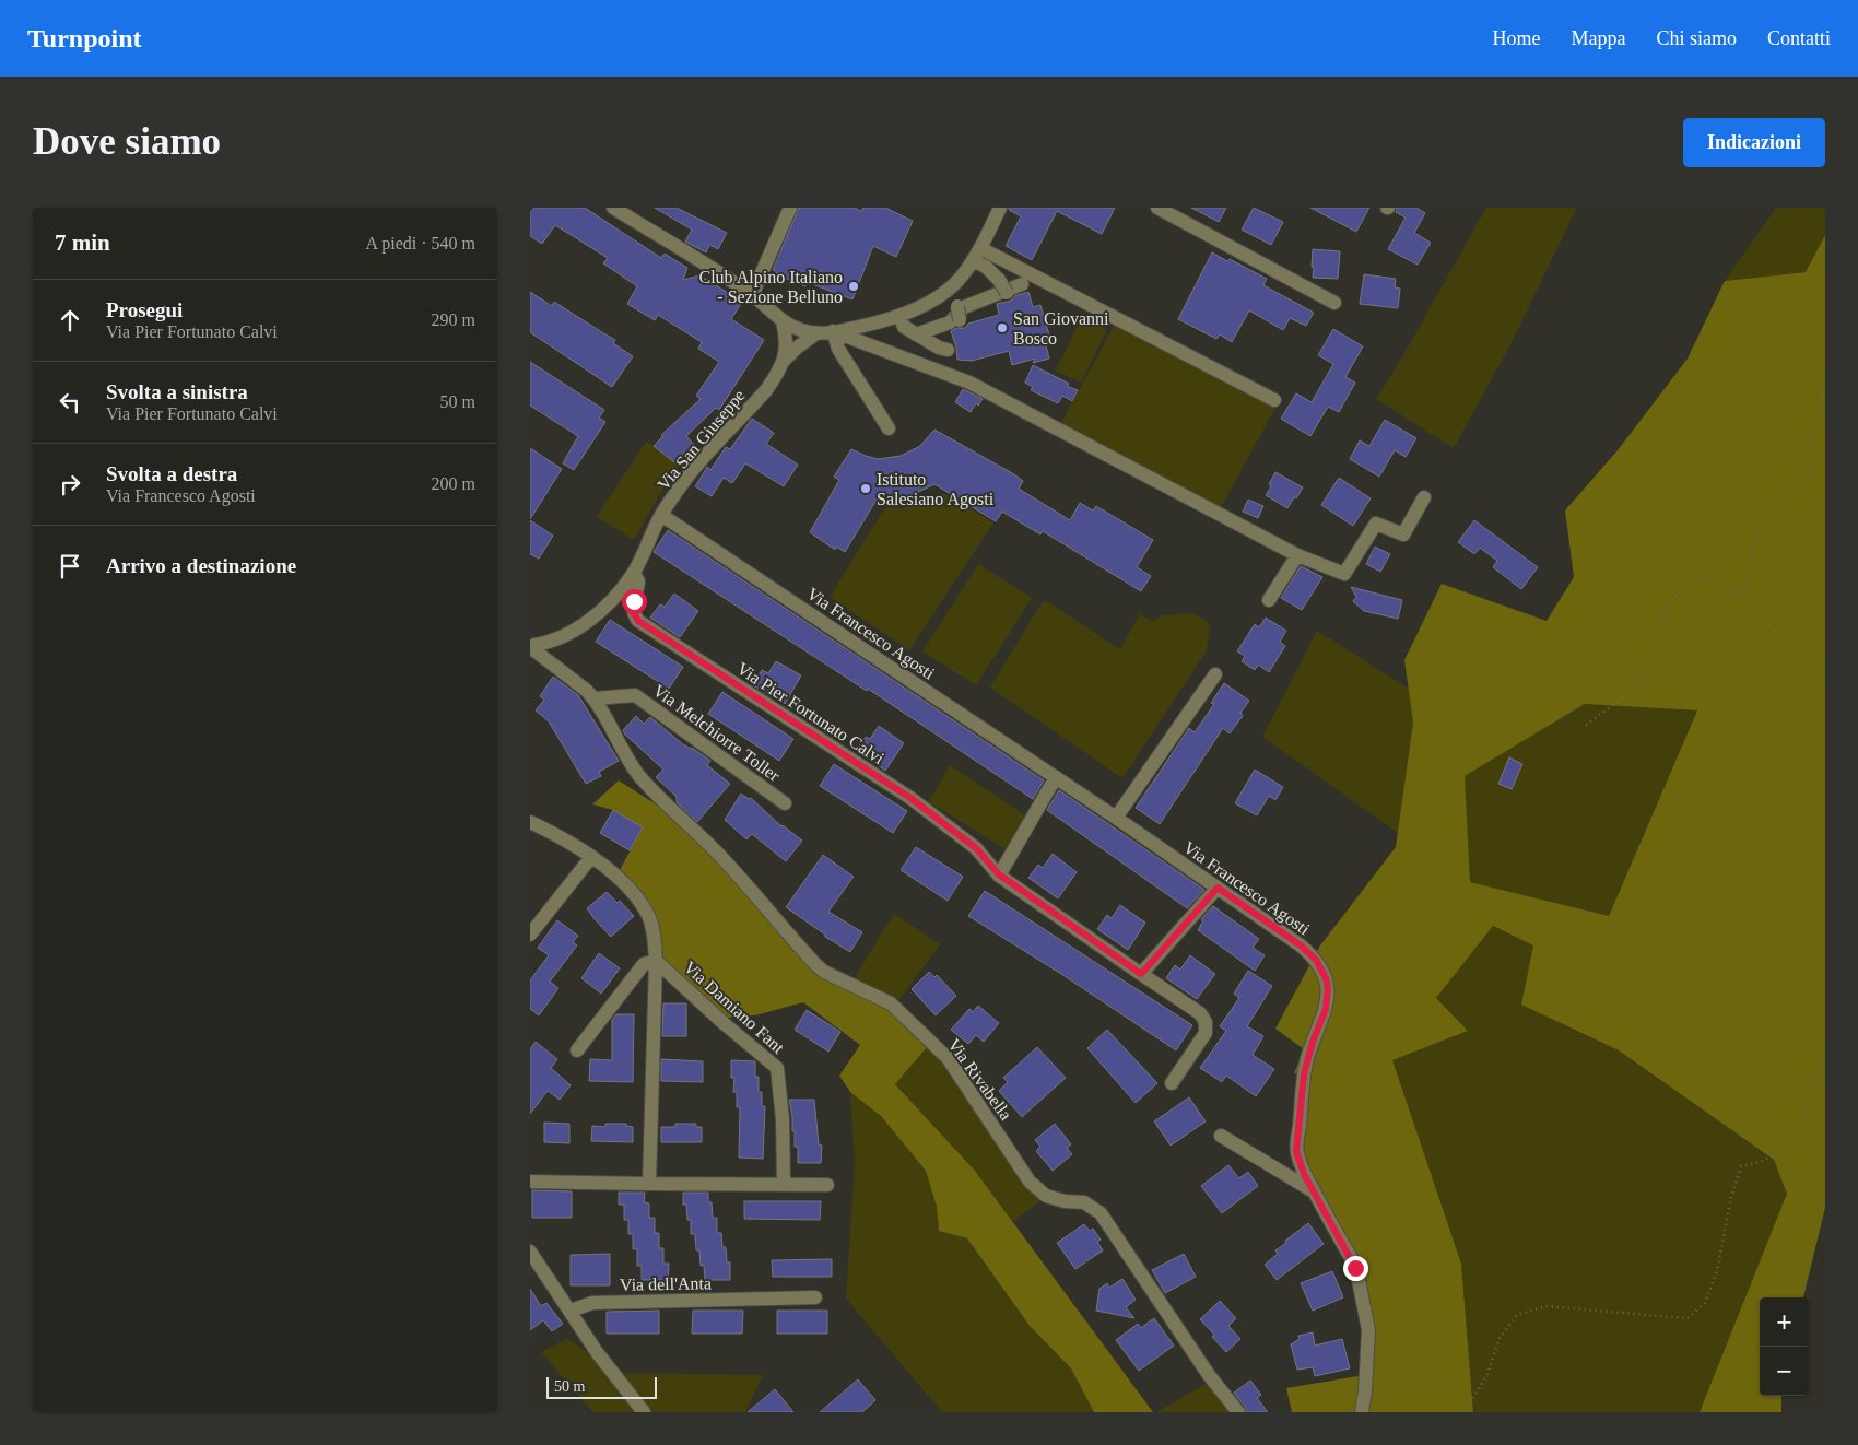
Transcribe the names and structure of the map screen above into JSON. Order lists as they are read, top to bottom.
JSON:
{
  "streets": {
    "street": [
      "Via San Giuseppe",
      "Via Francesco Agosti",
      "Via Pier Fortunato Calvi",
      "Via Melchiorre Toller",
      "Via Damiano Fant",
      "Via Rivabella",
      "Via dell'Anta"
    ]
  },
  "crossings": [
    ["Via San Giuseppe", "Via Francesco Agosti"],
    ["Via San Giuseppe", "Via Pier Fortunato Calvi"],
    ["Via San Giuseppe", "Via Rivabella"],
    ["Via Melchiorre Toller", "Via Rivabella"]
  ],
  "places": ["Club Alpino Italiano - Sezione Belluno", "San Giovanni Bosco", "Istituto Salesiano Agosti"],
  "scale_bar": "50 m",
  "page": {
    "header": "Turnpoint",
    "nav": [
      "Home",
      "Mappa",
      "Chi siamo",
      "Contatti"
    ],
    "buttons": "Indicazioni",
    "title": "Dove siamo",
    "heading": ["7 min", "A piedi · 540 m"],
    "list": [
      ["Prosegui", "Via Pier Fortunato Calvi", "290 m"],
      ["Svolta a sinistra", "Via Pier Fortunato Calvi", "50 m"],
      ["Svolta a destra", "Via Francesco Agosti", "200 m"],
      "Arrivo a destinazione"
    ],
    "map_buttons": ["+", "−"],
    "scale": "50 m"
  }
}
